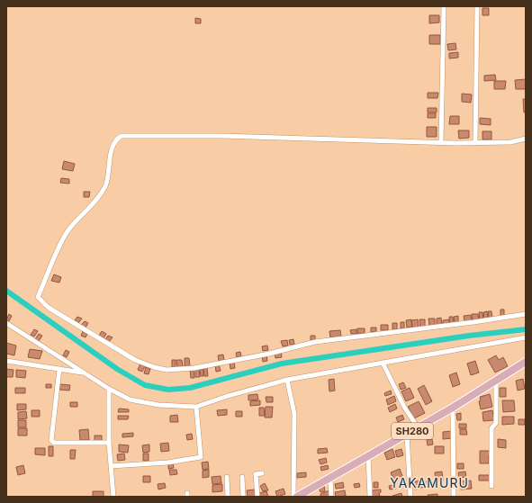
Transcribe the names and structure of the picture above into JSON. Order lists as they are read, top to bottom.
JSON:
{
  "streets": {
    "main road": ["SH280"]
  },
  "districts": ["YAKAMURU"]
}
